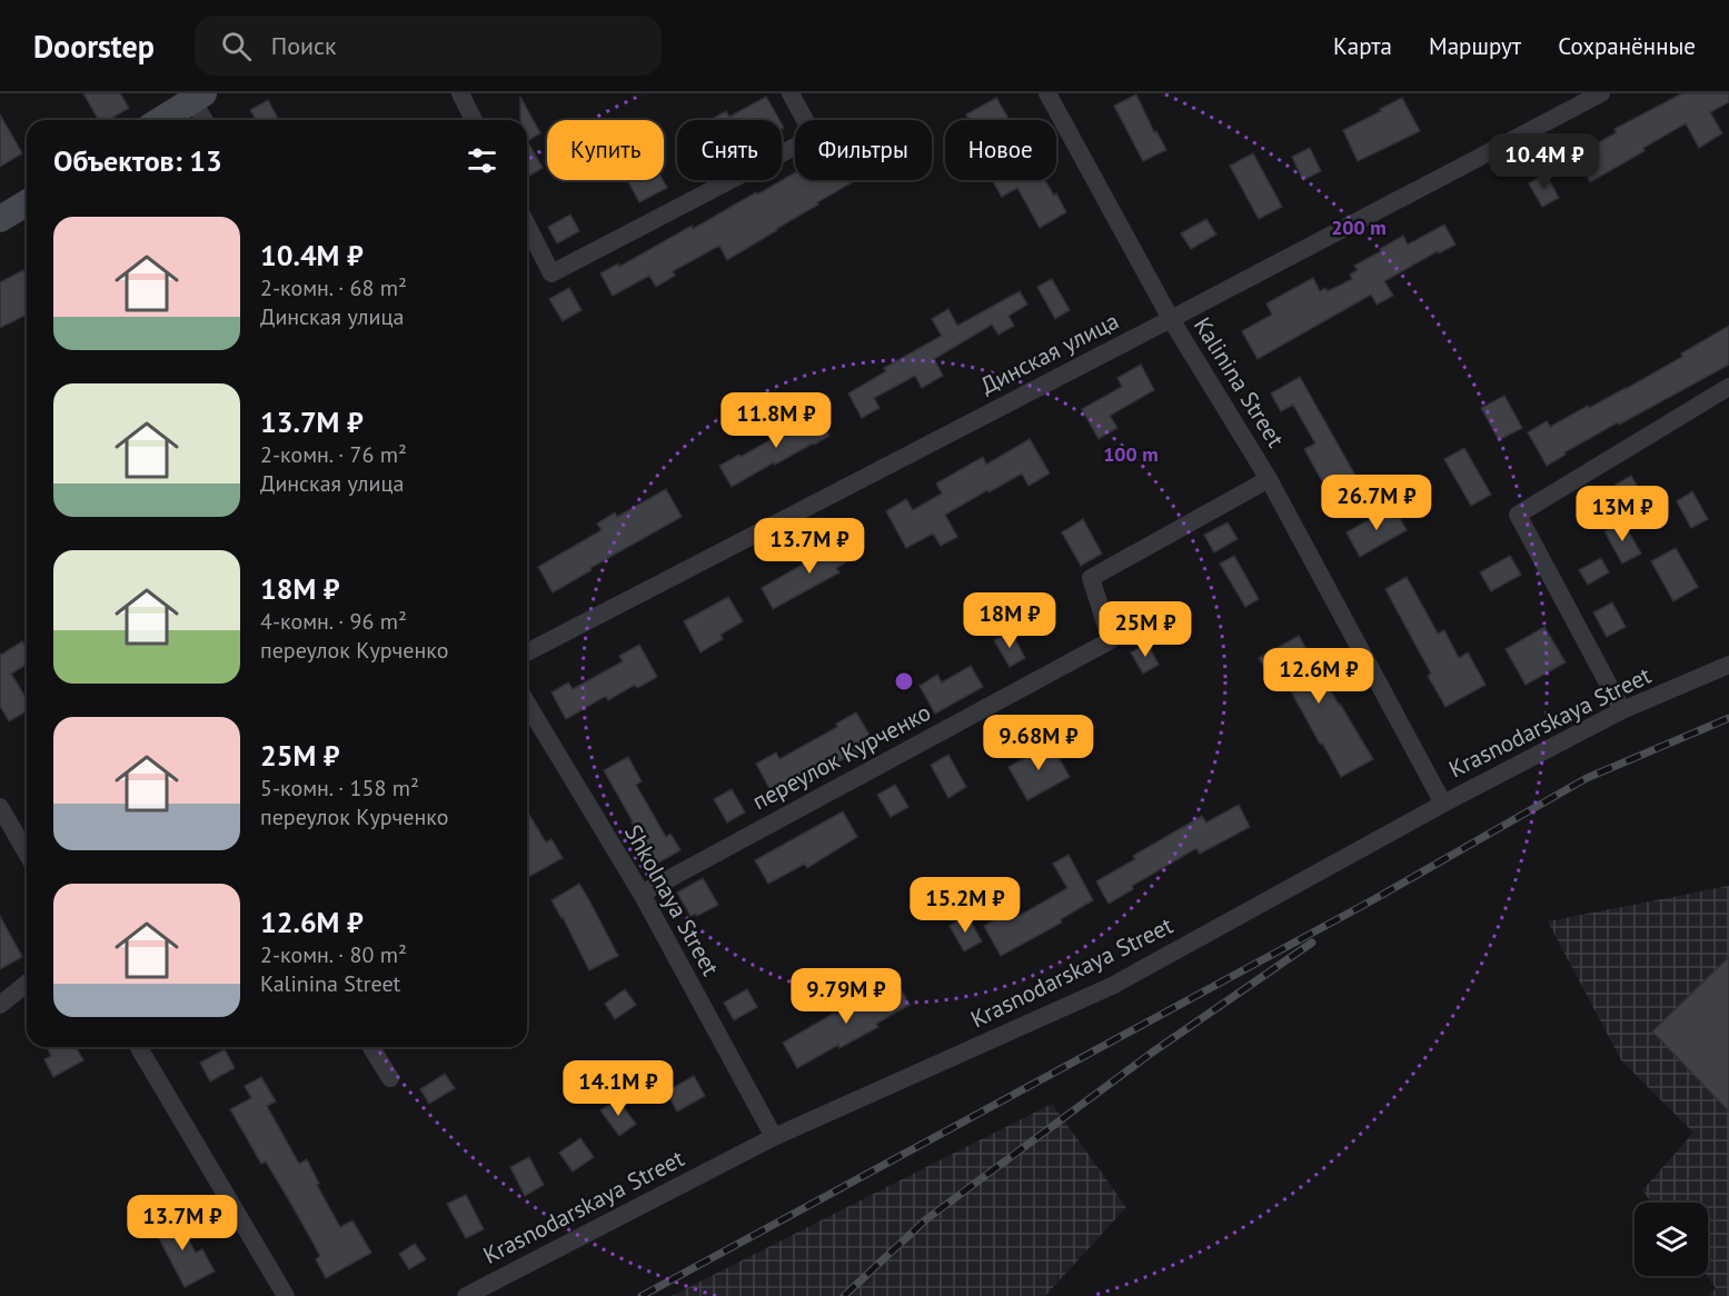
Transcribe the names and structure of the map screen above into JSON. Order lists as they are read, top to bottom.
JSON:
{
  "streets": {
    "street": [
      "Динская улица",
      "Kalinina Street",
      "Krasnodarskaya Street",
      "переулок Курченко",
      "Shkolnaya Street"
    ]
  },
  "crossings": [
    ["Динская улица", "Kalinina Street"],
    ["Kalinina Street", "Krasnodarskaya Street"],
    ["Kalinina Street", "переулок Курченко"],
    ["Krasnodarskaya Street", "Shkolnaya Street"],
    ["переулок Курченко", "Shkolnaya Street"]
  ],
  "page": {
    "header": "Doorstep",
    "search": "Поиск",
    "nav": ["Карта", "Маршрут", "Сохранённые"],
    "chip": [
      "Купить",
      "Снять",
      "Фильтры",
      "Новое"
    ],
    "heading": "Объектов: 13",
    "price": [
      "10.4M ₽",
      "11.8M ₽",
      "26.7M ₽",
      "13M ₽",
      "13.7M ₽",
      "18M ₽",
      "25M ₽",
      "12.6M ₽",
      "9.68M ₽",
      "15.2M ₽",
      "9.79M ₽",
      "14.1M ₽",
      "13.7M ₽"
    ],
    "list": [
      {
        "name": "10.4M ₽",
        "note": "2-комн. · 68 m² · Динская улица"
      },
      {
        "name": "13.7M ₽",
        "note": "2-комн. · 76 m² · Динская улица"
      },
      {
        "name": "18M ₽",
        "note": "4-комн. · 96 m² · переулок Курченко"
      },
      {
        "name": "25M ₽",
        "note": "5-комн. · 158 m² · переулок Курченко"
      },
      {
        "name": "12.6M ₽",
        "note": "2-комн. · 80 m² · Kalinina Street"
      }
    ]
  },
  "rings": ["200 m", "100 m"]
}
